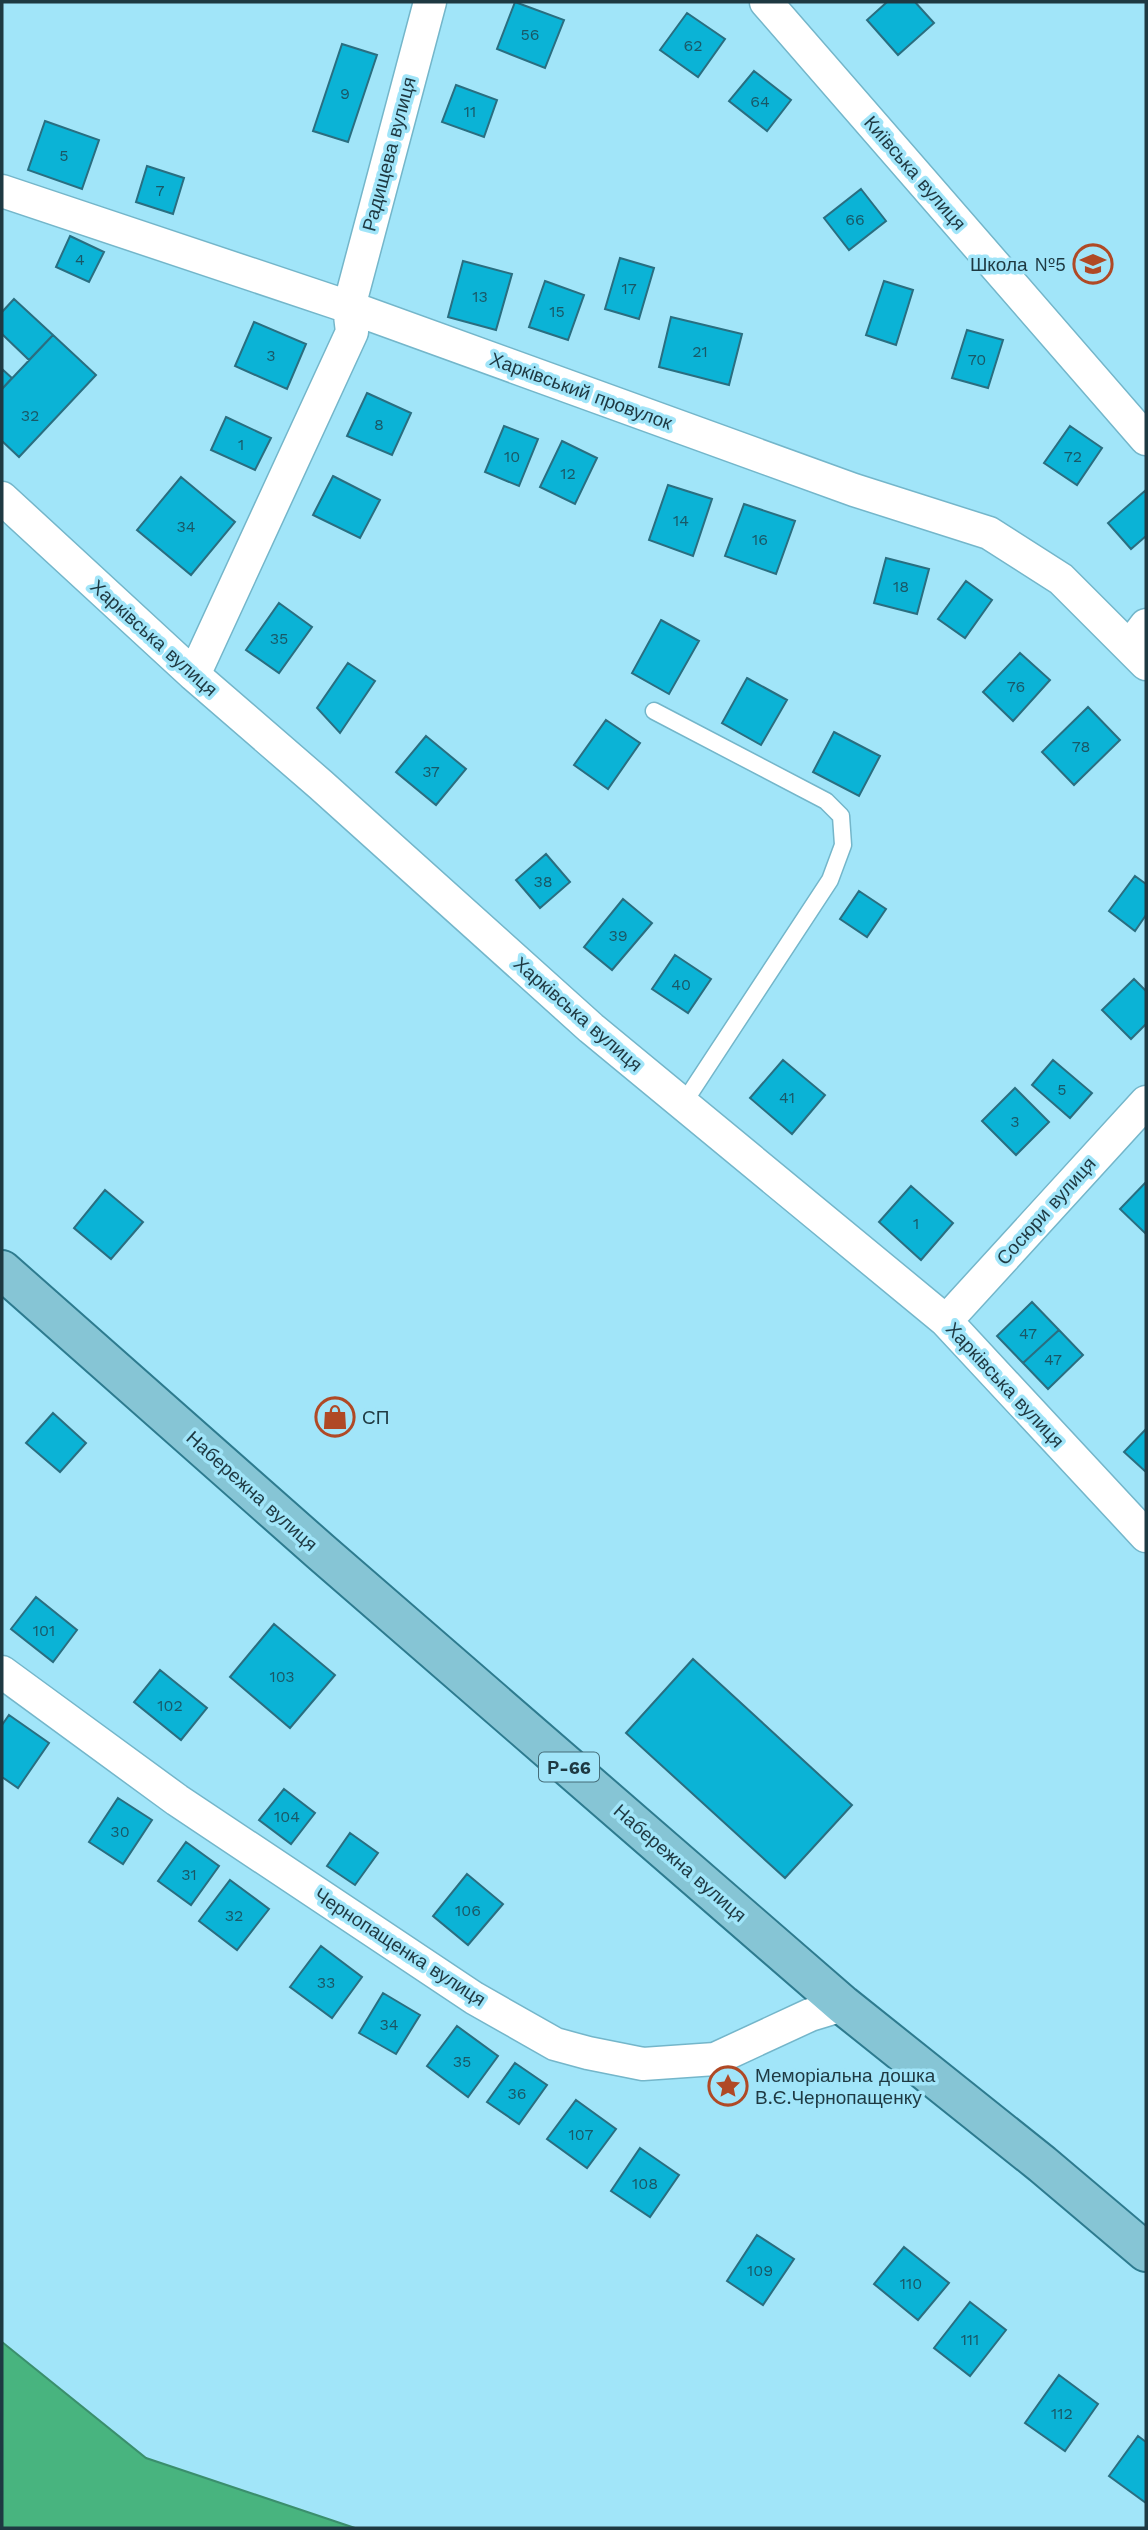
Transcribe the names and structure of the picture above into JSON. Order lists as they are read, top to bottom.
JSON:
{
  "streets": {
    "main road": ["Набережна вулиця", "Р-66"],
    "street": [
      "Радищева вулиця",
      "Київська вулиця",
      "Харківський провулок",
      "Харківська вулиця",
      "Сосюри вулиця",
      "Чернопащенка вулиця"
    ]
  },
  "crossings": [
    ["Радищева вулиця", "Харківський провулок"],
    ["Радищева вулиця", "Харківська вулиця"],
    ["Харківська вулиця", "Сосюри вулиця"],
    ["Набережна вулиця", "Чернопащенка вулиця"]
  ],
  "places": {
    "school or university": ["Школа №5"],
    "shop": ["СП"],
    "place": ["Меморіальна дошка В.Є.Чернопащенку"]
  },
  "house_numbers": [
    "56",
    "62",
    "9",
    "64",
    "11",
    "5",
    "7",
    "66",
    "4",
    "17",
    "13",
    "15",
    "21",
    "3",
    "70",
    "32",
    "8",
    "1",
    "10",
    "72",
    "12",
    "14",
    "34",
    "16",
    "18",
    "35",
    "76",
    "78",
    "37",
    "38",
    "39",
    "40",
    "5",
    "41",
    "3",
    "1",
    "47",
    "47",
    "101",
    "103",
    "102",
    "104",
    "30",
    "31",
    "106",
    "32",
    "33",
    "34",
    "35",
    "36",
    "107",
    "108",
    "109",
    "110",
    "111",
    "112"
  ]
}
